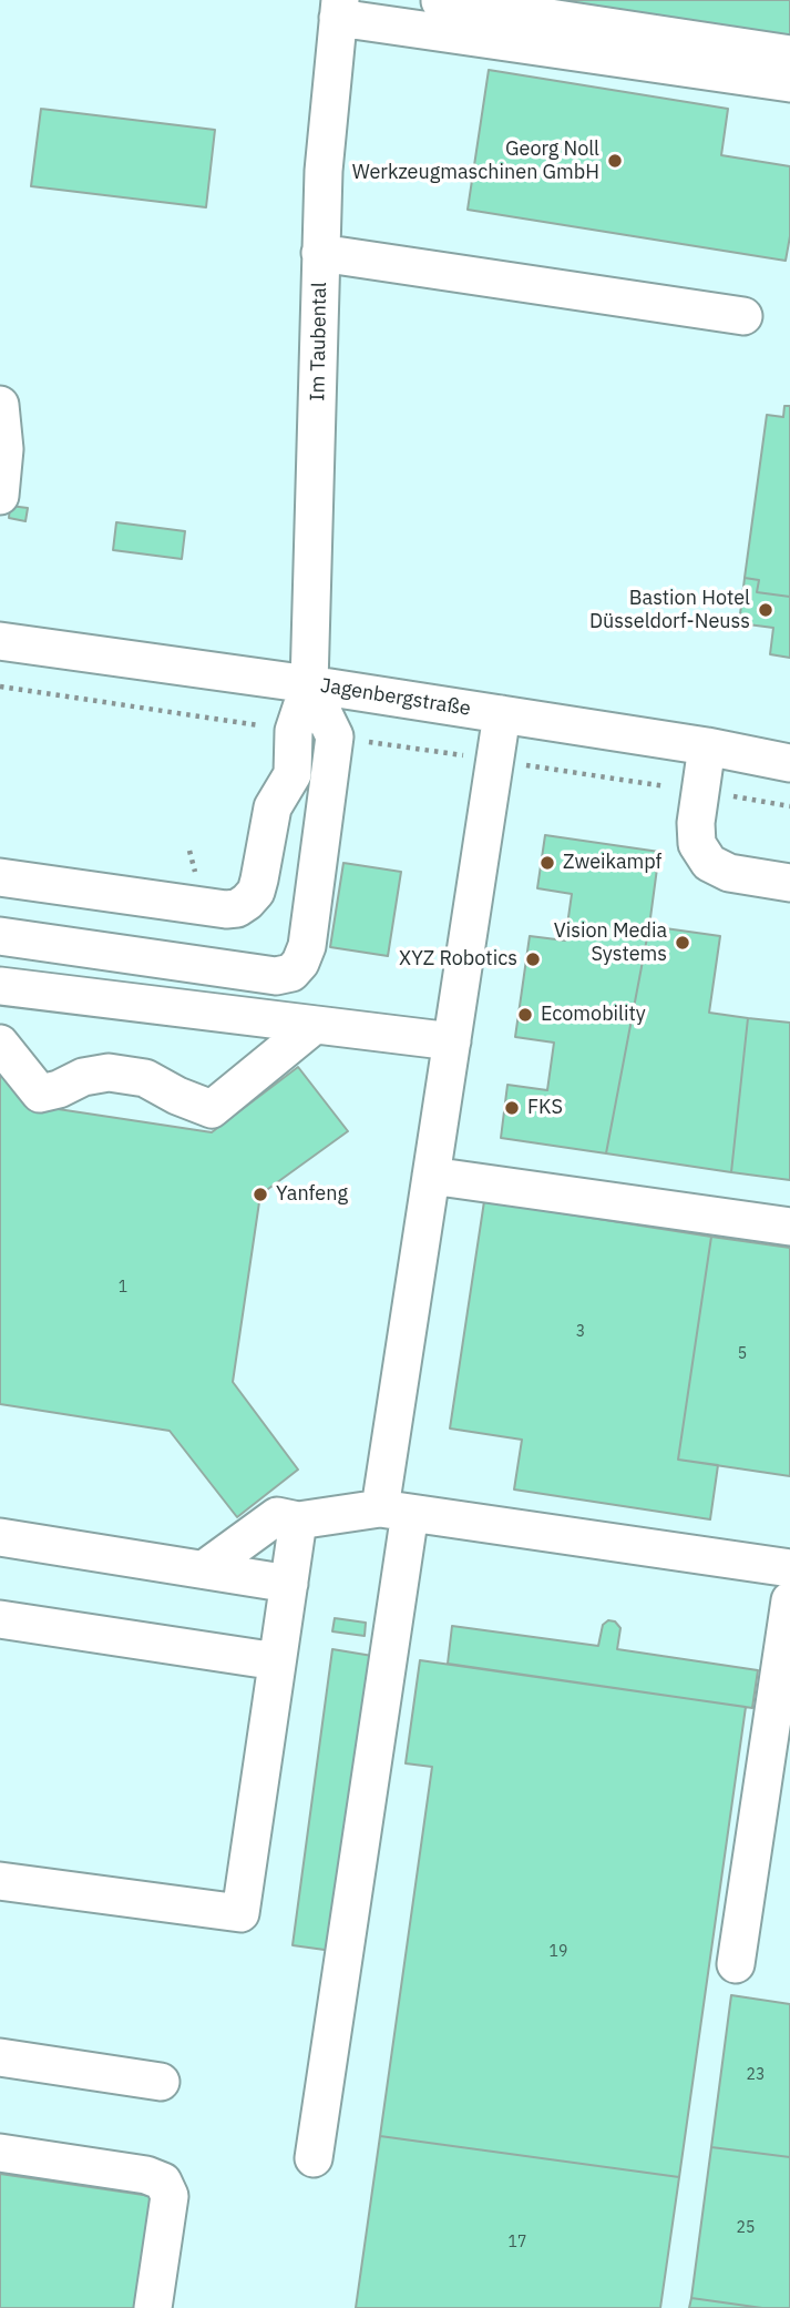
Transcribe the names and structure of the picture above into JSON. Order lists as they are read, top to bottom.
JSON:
{
  "streets": {
    "street": ["Im Taubental", "Jagenbergstraße"]
  },
  "crossings": [
    ["Im Taubental", "Jagenbergstraße"]
  ],
  "places": [
    "Georg Noll Werkzeugmaschinen GmbH",
    "Bastion Hotel Düsseldorf-Neuss",
    "Zweikampf",
    "Vision Media Systems",
    "XYZ Robotics",
    "Ecomobility",
    "FKS",
    "Yanfeng"
  ],
  "house_numbers": [
    "1",
    "3",
    "5",
    "19",
    "23",
    "25",
    "17"
  ]
}
